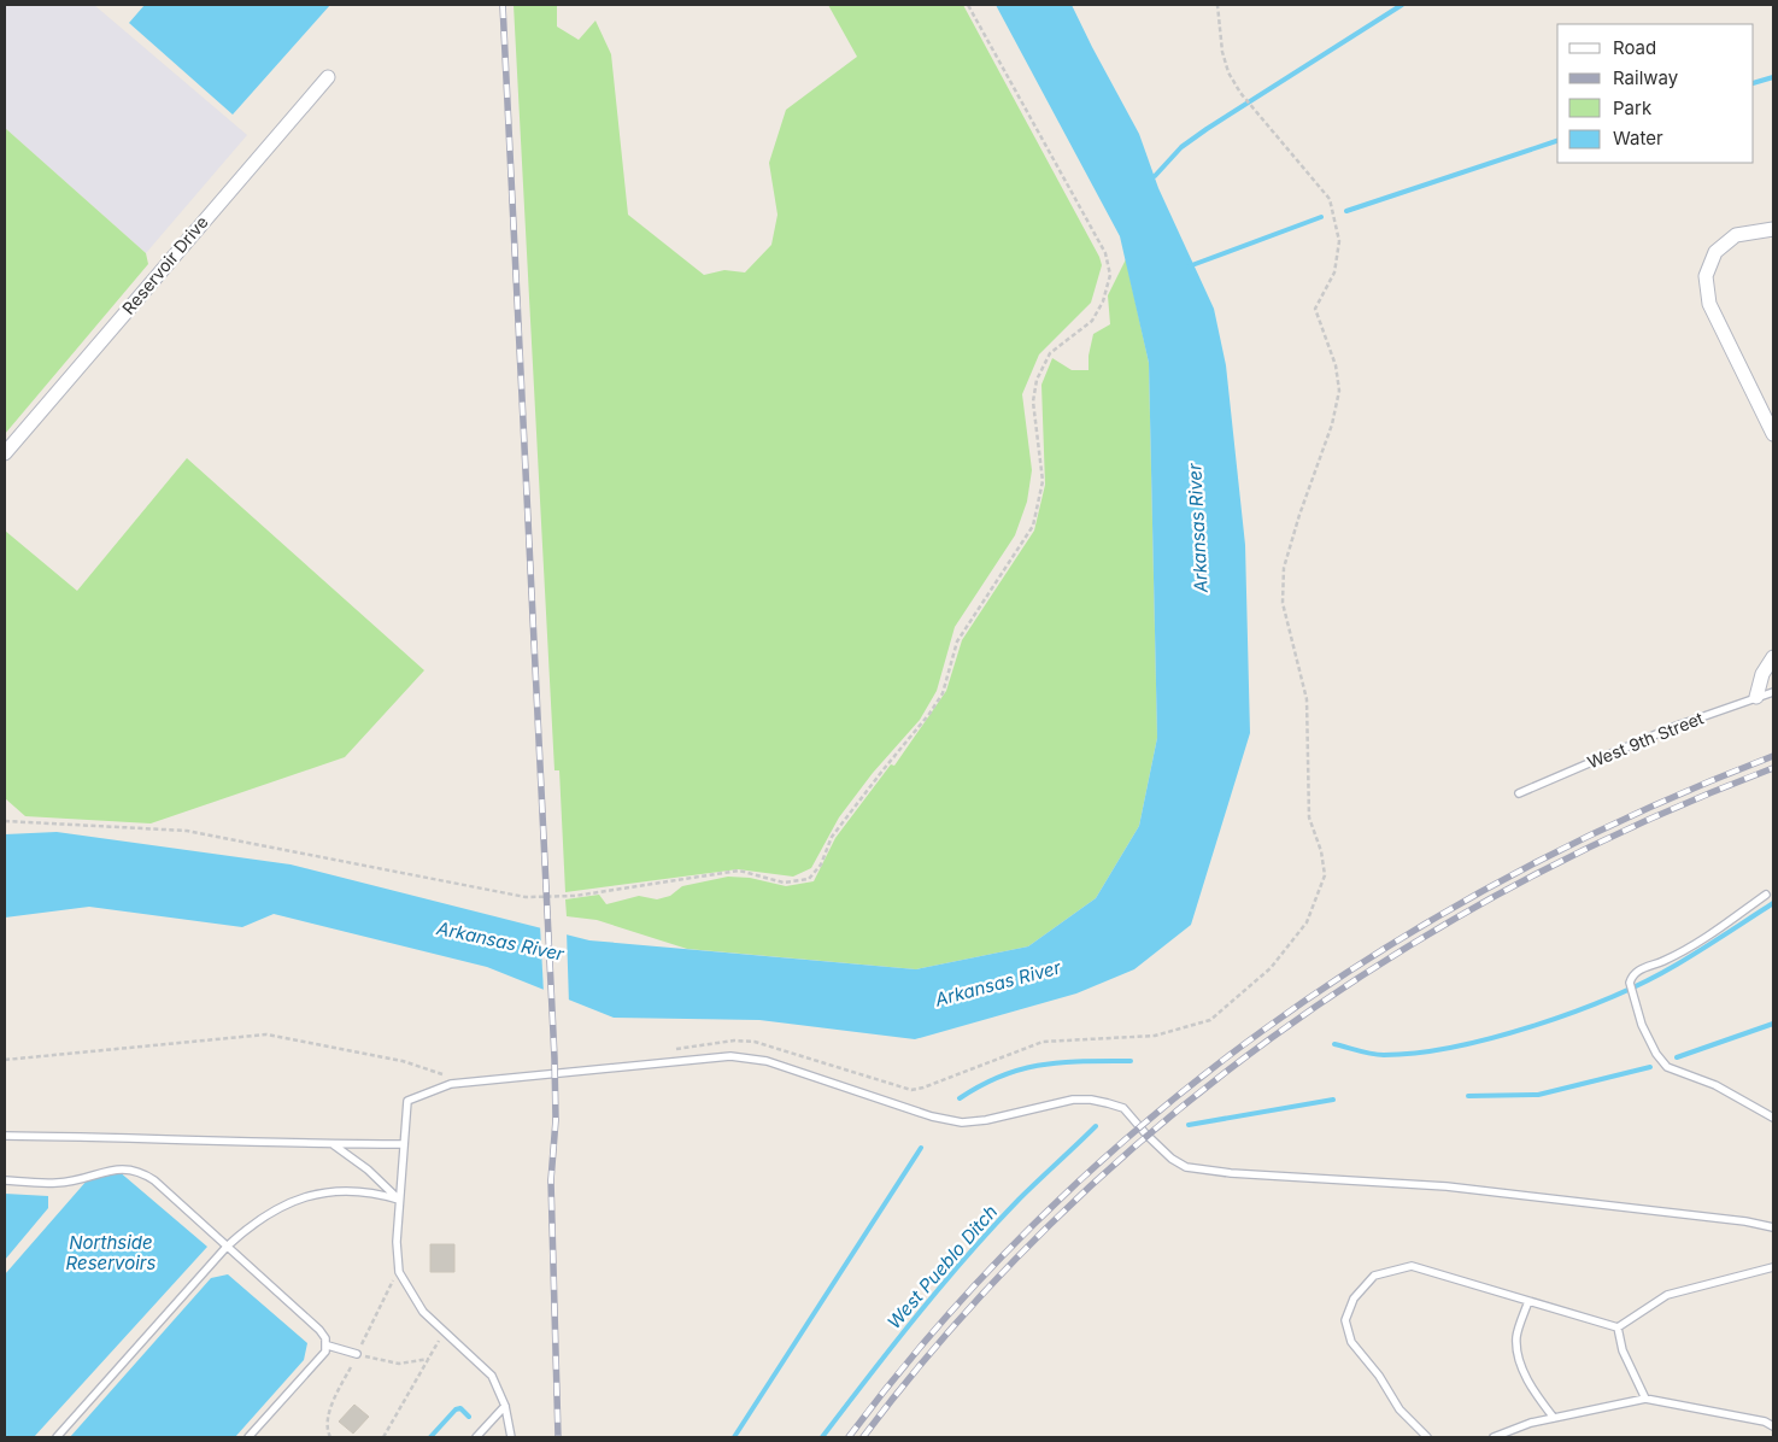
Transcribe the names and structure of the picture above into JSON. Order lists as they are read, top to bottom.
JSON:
{
  "streets": {
    "street": ["Reservoir Drive"],
    "lane": ["West 9th Street"]
  },
  "water": ["Arkansas River", "Northside Reservoirs", "West Pueblo Ditch"],
  "legend": [
    "Road",
    "Railway",
    "Park",
    "Water"
  ]
}
